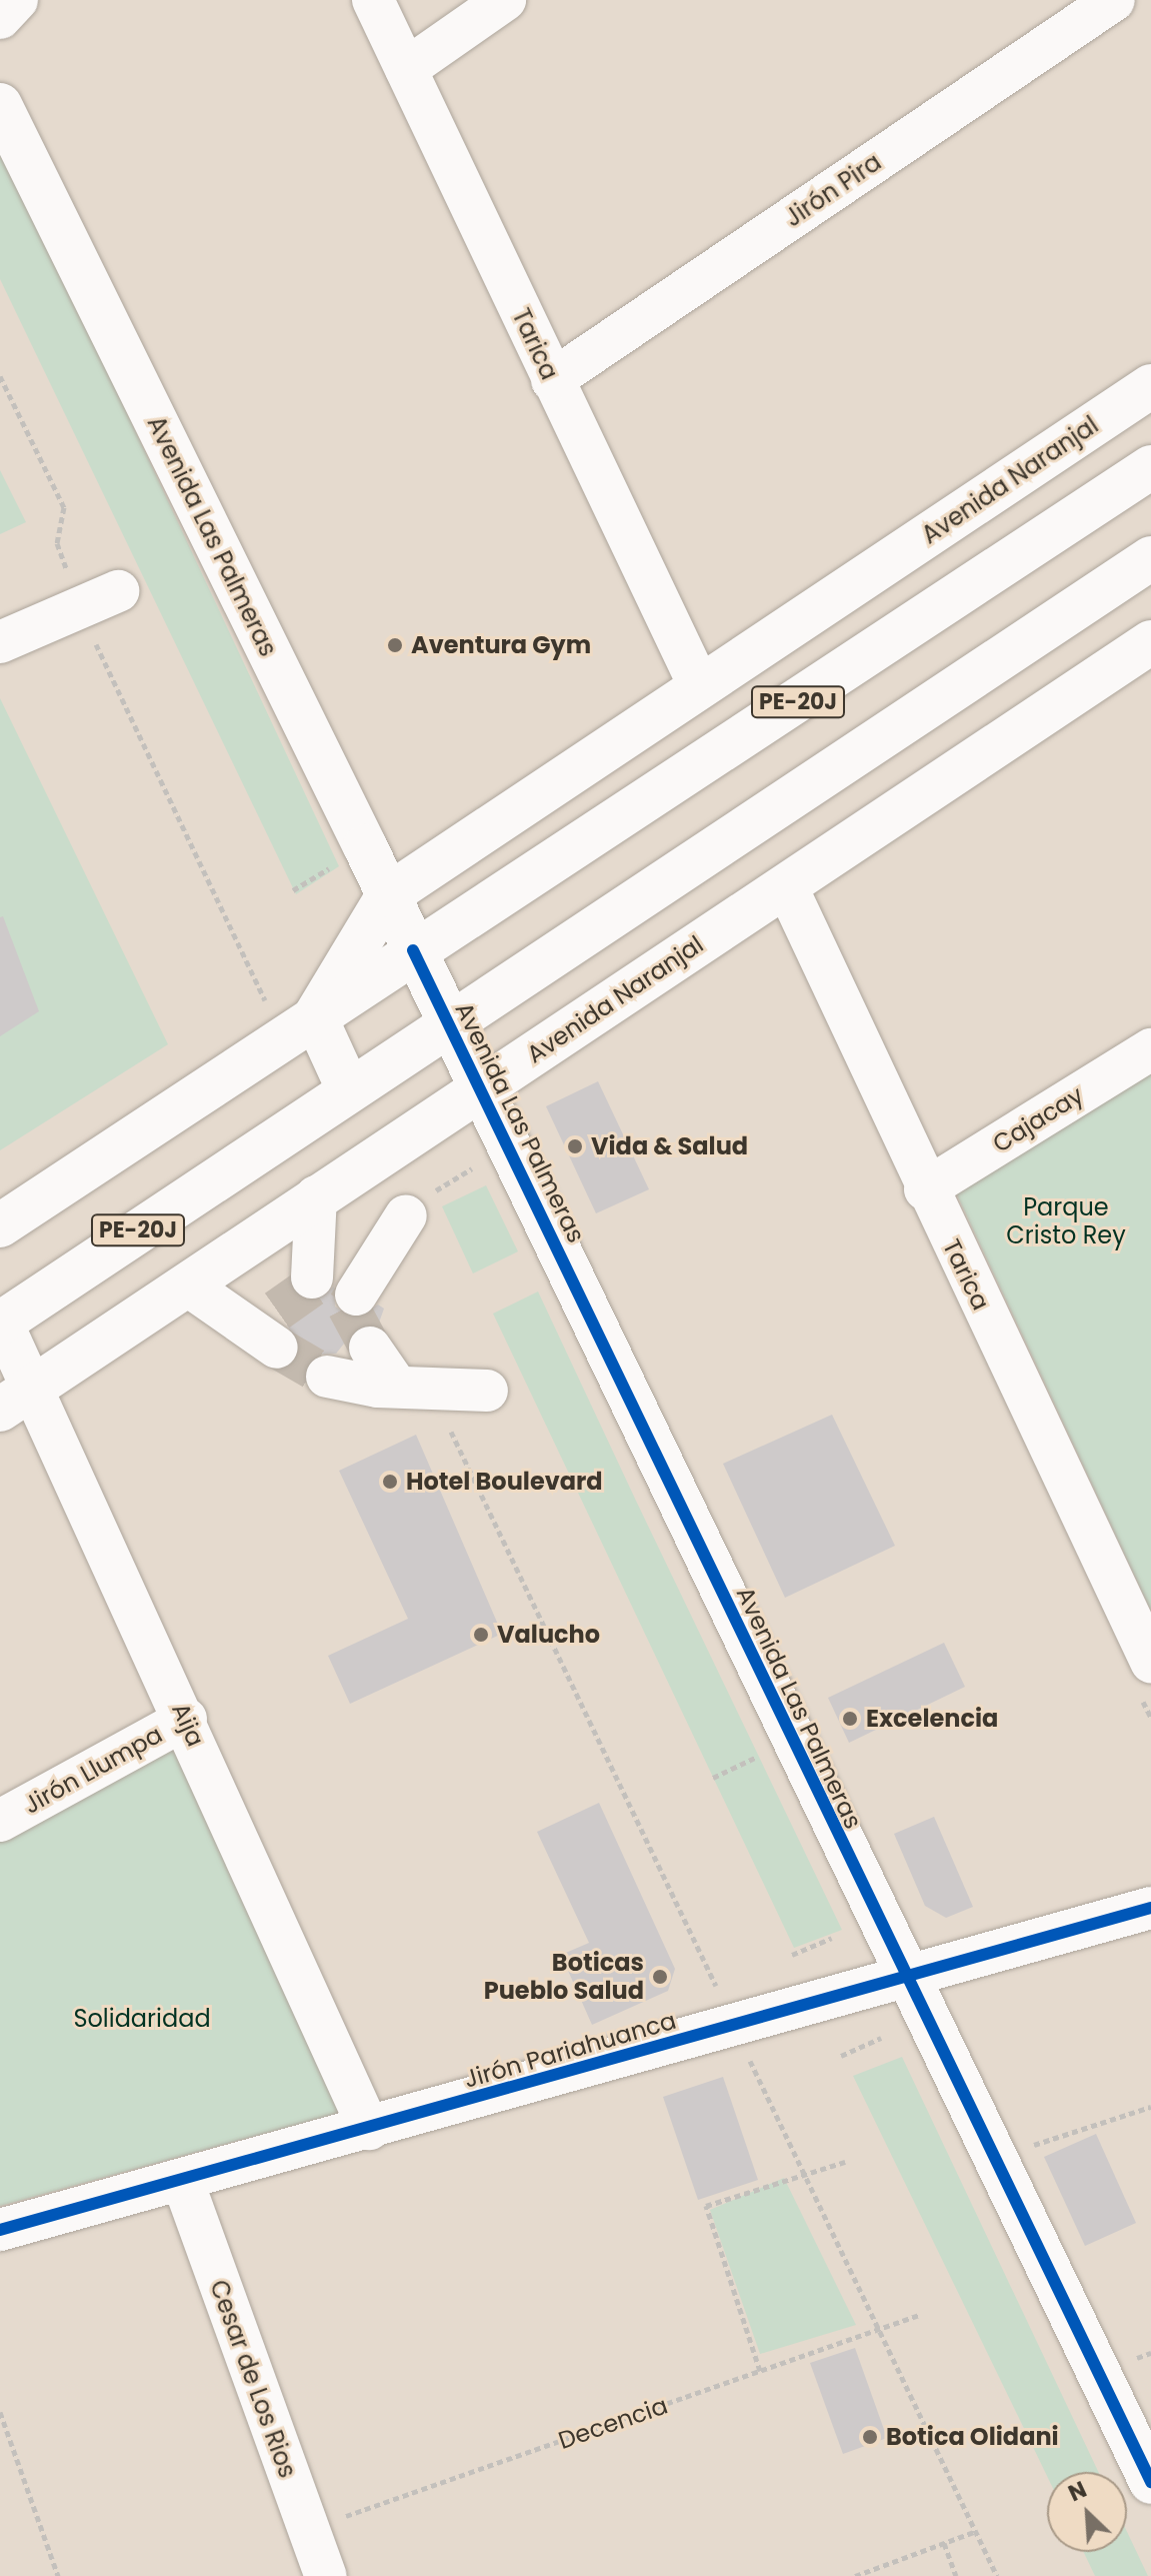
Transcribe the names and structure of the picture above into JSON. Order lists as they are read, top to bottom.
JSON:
{
  "streets": {
    "main road": ["Avenida Naranjal", "Avenida Las Palmeras", "PE-20J"],
    "street": [
      "Jirón Pira",
      "Tarica",
      "Cajacay",
      "Aija",
      "Jirón Llumpa",
      "Jirón Pariahuanca",
      "Cesar de Los Rios"
    ],
    "path": ["Decencia"]
  },
  "crossings": [
    ["Jirón Pira", "Tarica"],
    ["Tarica", "Avenida Naranjal"],
    ["Tarica", "Cajacay"],
    ["Avenida Naranjal", "Avenida Las Palmeras"],
    ["Avenida Naranjal", "Aija"],
    ["Avenida Las Palmeras", "PE-20J"],
    ["Avenida Las Palmeras", "Jirón Pariahuanca"],
    ["PE-20J", "Aija"],
    ["Aija", "Jirón Llumpa"],
    ["Aija", "Jirón Pariahuanca"],
    ["Jirón Pariahuanca", "Cesar de Los Rios"],
    ["Cesar de Los Rios", "Decencia"]
  ],
  "parks": ["Parque Cristo Rey", "Solidaridad"],
  "places": [
    "Aventura Gym",
    "Vida & Salud",
    "Hotel Boulevard",
    "Valucho",
    "Excelencia",
    "Boticas Pueblo Salud",
    "Botica Olidani"
  ],
  "north": "top left"
}
